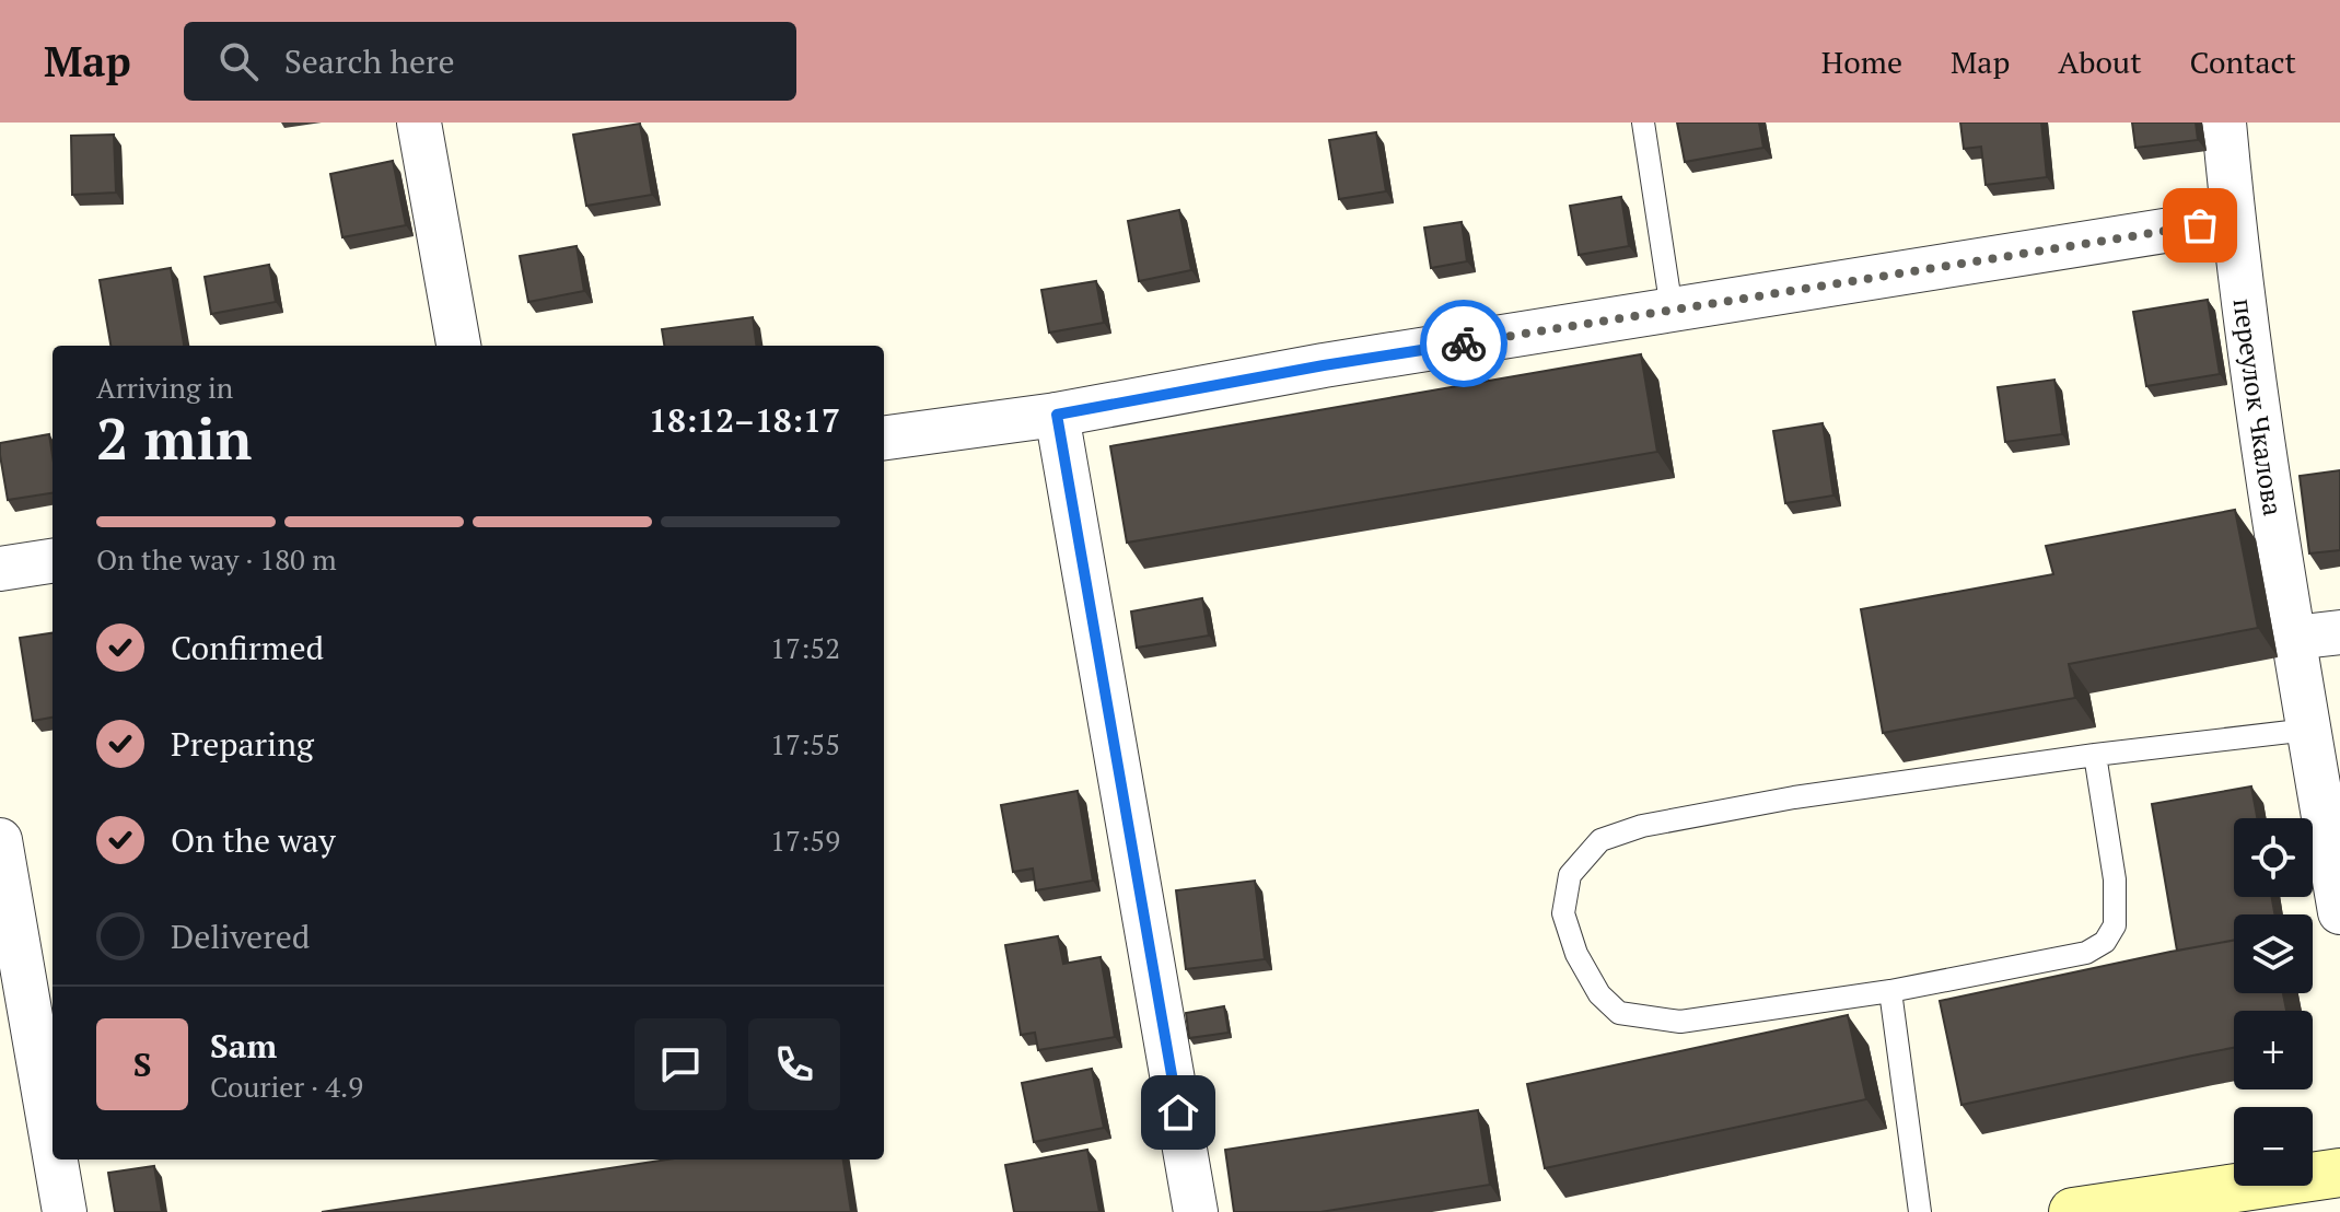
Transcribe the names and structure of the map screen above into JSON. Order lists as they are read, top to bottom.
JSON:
{
  "streets": {
    "street": ["переулок Чкалова"]
  },
  "page": {
    "header": "Map",
    "search": "Search here",
    "nav": [
      "Home",
      "Map",
      "About",
      "Contact"
    ],
    "heading": ["2 min", "Arriving in", "18:12–18:17"],
    "panel": ["Sam", "Courier · 4.9"],
    "bar": "On the way · 180 m",
    "list": [
      ["Confirmed", "17:52"],
      ["Preparing", "17:55"],
      ["On the way", "17:59"],
      "Delivered"
    ],
    "map_buttons": ["+", "−"],
    "round": "S"
  }
}
